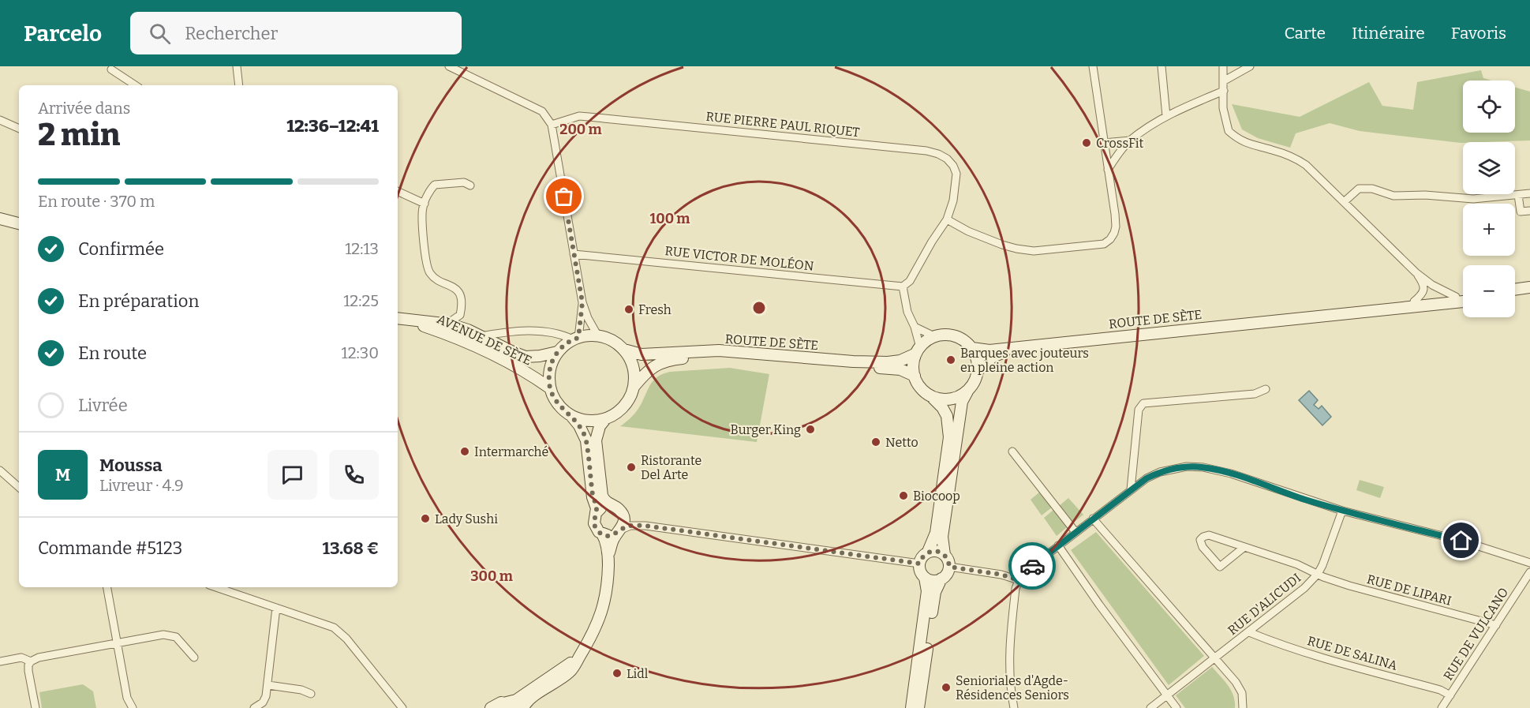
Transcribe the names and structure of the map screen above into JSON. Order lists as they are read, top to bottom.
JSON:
{
  "streets": {
    "main road": ["ROUTE DE SÈTE", "AVENUE DE SÈTE"],
    "street": [
      "RUE PIERRE PAUL RIQUET",
      "RUE VICTOR DE MOLÉON",
      "RUE DE LIPARI",
      "RUE D'ALICUDI",
      "RUE DE VULCANO",
      "RUE DE SALINA"
    ]
  },
  "crossings": [
    ["ROUTE DE SÈTE", "AVENUE DE SÈTE"],
    ["RUE DE LIPARI", "RUE D'ALICUDI"],
    ["RUE DE LIPARI", "RUE DE VULCANO"],
    ["RUE D'ALICUDI", "RUE DE SALINA"],
    ["RUE DE VULCANO", "RUE DE SALINA"]
  ],
  "places": [
    "CrossFit",
    "Fresh",
    "Barques avec jouteurs en pleine action",
    "Burger King",
    "Netto",
    "Intermarché",
    "Ristorante Del Arte",
    "Biocoop",
    "Lady Sushi",
    "Lidl",
    "Senioriales d'Agde- Résidences Seniors"
  ],
  "page": {
    "header": "Parcelo",
    "search": "Rechercher",
    "nav": ["Carte", "Itinéraire", "Favoris"],
    "map_buttons": ["+", "−"],
    "heading": ["2 min", "Arrivée dans", "12:36–12:41"],
    "panel": [
      "Moussa",
      "Livreur · 4.9",
      "Commande #5123",
      "13.68 €"
    ],
    "bar": "En route · 370 m",
    "list": [
      ["Confirmée", "12:13"],
      ["En préparation", "12:25"],
      ["En route", "12:30"],
      "Livrée"
    ],
    "round": "M"
  },
  "rings": ["200 m", "100 m", "300 m"]
}
